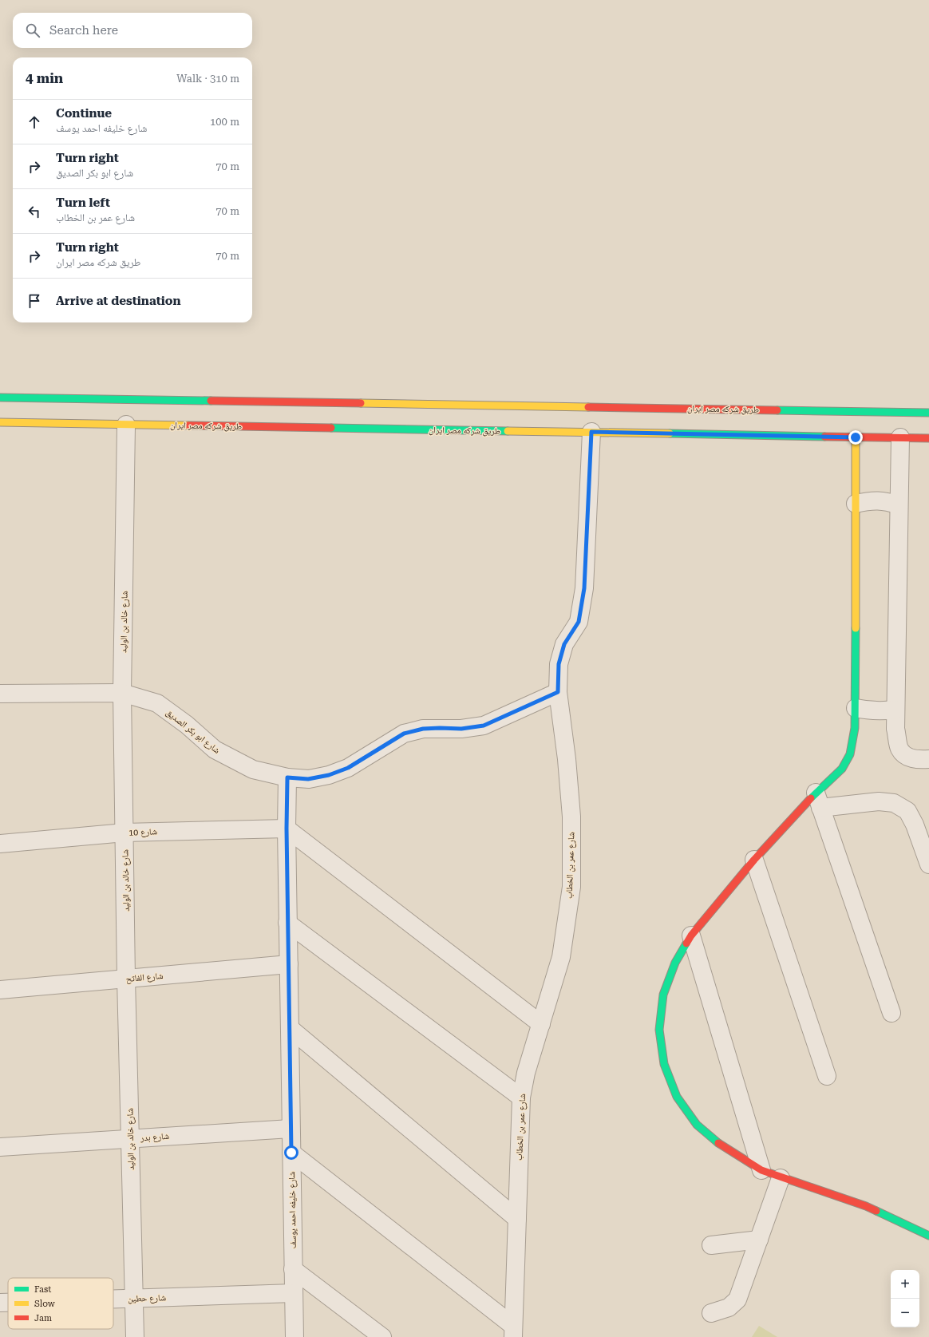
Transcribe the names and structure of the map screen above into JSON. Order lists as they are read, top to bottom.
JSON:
{
  "streets": {
    "main road": ["طريق شركه مصر ايران"],
    "street": [
      "شارع خالد بن الوليد",
      "شارع ابو بكر الصديق",
      "شارع 10",
      "شارع عمر بن الخطاب",
      "شارع الفاتح",
      "شارع بدر",
      "شارع خليفه احمد يوسف",
      "شارع حطين"
    ]
  },
  "crossings": [
    ["طريق شركه مصر ايران", "شارع خالد بن الوليد"],
    ["طريق شركه مصر ايران", "شارع عمر بن الخطاب"],
    ["شارع خالد بن الوليد", "شارع ابو بكر الصديق"],
    ["شارع خالد بن الوليد", "شارع 10"],
    ["شارع خالد بن الوليد", "شارع الفاتح"],
    ["شارع خالد بن الوليد", "شارع بدر"],
    ["شارع خالد بن الوليد", "شارع حطين"],
    ["شارع ابو بكر الصديق", "شارع عمر بن الخطاب"],
    ["شارع ابو بكر الصديق", "شارع خليفه احمد يوسف"],
    ["شارع 10", "شارع خليفه احمد يوسف"],
    ["شارع الفاتح", "شارع خليفه احمد يوسف"],
    ["شارع بدر", "شارع خليفه احمد يوسف"],
    ["شارع خليفه احمد يوسف", "شارع حطين"]
  ],
  "legend": ["Fast", "Slow", "Jam"],
  "page": {
    "search": "Search here",
    "heading": ["4 min", "Walk · 310 m"],
    "list": [
      ["Continue", "شارع خليفه احمد يوسف", "100 m"],
      ["Turn right", "شارع ابو بكر الصديق", "70 m"],
      ["Turn left", "شارع عمر بن الخطاب", "70 m"],
      ["Turn right", "طريق شركه مصر ايران", "70 m"],
      "Arrive at destination"
    ],
    "map_buttons": ["+", "−"]
  }
}
